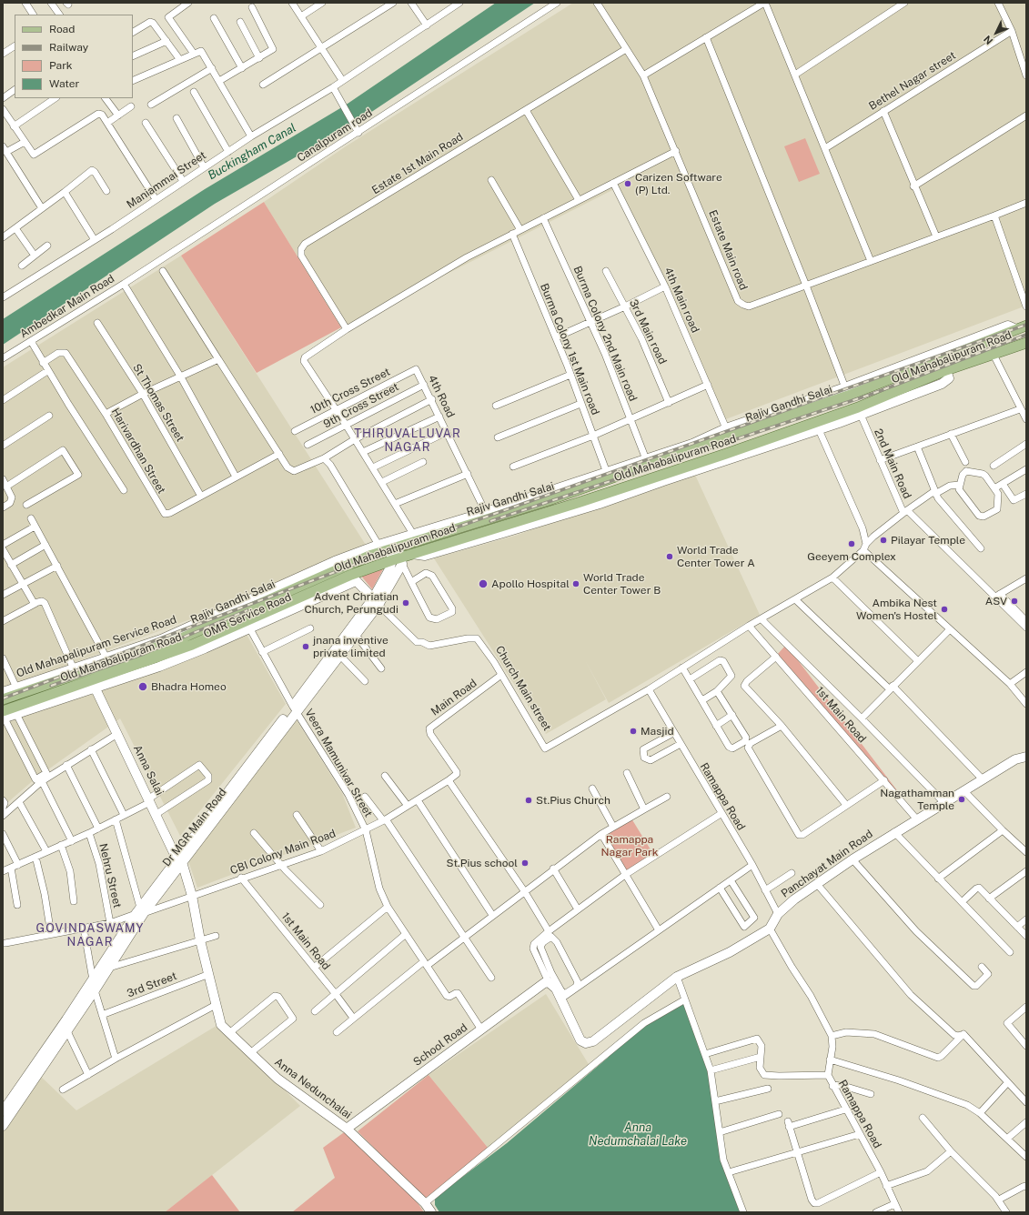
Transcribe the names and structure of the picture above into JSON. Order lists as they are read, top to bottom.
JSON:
{
  "streets": {
    "main road": ["Old Mahabalipuram Road", "Rajiv Gandhi Salai"],
    "street": [
      "Bethel Nagar street",
      "Canalpuram road",
      "Estate 1st Main Road",
      "Maniammai Street",
      "Estate Main road",
      "4th Main road",
      "Ambedkar Main Road",
      "3rd Main road",
      "Burma Colony 2nd Main road",
      "Burma Colony 1st Main road",
      "10th Cross Street",
      "4th Road",
      "St Thomas Street",
      "9th Cross Street",
      "Harivardhan Street",
      "2nd Main Road",
      "OMR Service Road",
      "Old Mahapalipuram Service Road",
      "Church Main street",
      "Main Road",
      "1st Main Road",
      "Veera Mamunivar Street",
      "Anna Salai",
      "Ramappa Road",
      "Dr MGR Main Road",
      "CBI Colony Main Road",
      "Panchayat Main Road",
      "Nehru Street",
      "3rd Street",
      "School Road",
      "Anna Nedunchalai"
    ]
  },
  "crossings": [
    ["Canalpuram road", "Ambedkar Main Road"],
    ["Estate 1st Main Road", "Estate Main road"],
    ["4th Main road", "Old Mahapalipuram Service Road"],
    ["Burma Colony 2nd Main road", "Old Mahapalipuram Service Road"],
    ["Burma Colony 1st Main road", "Old Mahapalipuram Service Road"],
    ["Old Mahabalipuram Road", "OMR Service Road"],
    ["Old Mahabalipuram Road", "Church Main street"],
    ["Old Mahabalipuram Road", "Anna Salai"],
    ["Old Mahabalipuram Road", "Dr MGR Main Road"],
    ["10th Cross Street", "4th Road"],
    ["4th Road", "Rajiv Gandhi Salai"],
    ["4th Road", "9th Cross Street"],
    ["4th Road", "Old Mahapalipuram Service Road"],
    ["St Thomas Street", "Harivardhan Street"],
    ["Rajiv Gandhi Salai", "Old Mahapalipuram Service Road"],
    ["2nd Main Road", "Church Main street"],
    ["2nd Main Road", "1st Main Road"],
    ["2nd Main Road", "Ramappa Road"],
    ["OMR Service Road", "Church Main street"],
    ["OMR Service Road", "Veera Mamunivar Street"],
    ["OMR Service Road", "Anna Salai"],
    ["Church Main street", "Main Road"],
    ["Church Main street", "Ramappa Road"],
    ["Church Main street", "Dr MGR Main Road"],
    ["Main Road", "CBI Colony Main Road"],
    ["1st Main Road", "CBI Colony Main Road"],
    ["1st Main Road", "Panchayat Main Road"],
    ["Veera Mamunivar Street", "Dr MGR Main Road"],
    ["Veera Mamunivar Street", "CBI Colony Main Road"],
    ["Veera Mamunivar Street", "School Road"],
    ["Anna Salai", "Dr MGR Main Road"],
    ["Anna Salai", "Anna Nedunchalai"],
    ["Ramappa Road", "Panchayat Main Road"],
    ["Dr MGR Main Road", "CBI Colony Main Road"],
    ["Dr MGR Main Road", "Anna Nedunchalai"],
    ["CBI Colony Main Road", "Nehru Street"],
    ["CBI Colony Main Road", "Anna Nedunchalai"],
    ["3rd Street", "Anna Nedunchalai"],
    ["School Road", "Anna Nedunchalai"]
  ],
  "districts": ["THIRUVALLUVAR NAGAR", "GOVINDASWAMY NAGAR"],
  "water": ["Buckingham Canal", "Anna Nedumchalai Lake"],
  "parks": ["Ramappa Nagar Park"],
  "places": [
    "Carizen Software (P) Ltd.",
    "Pilayar Temple",
    "Geeyem Complex",
    "World Trade Center Tower A",
    "Apollo Hospital",
    "World Trade Center Tower B",
    "ASV",
    "Advent Chriatian Church, Perungudi",
    "Ambika Nest Women's Hostel",
    "jnana inventive private limited",
    "Bhadra Homeo",
    "Masjid",
    "Nagathamman Temple",
    "St.Pius Church",
    "St.Pius school"
  ],
  "legend": [
    "Road",
    "Railway",
    "Park",
    "Water"
  ],
  "north": "bottom left"
}
